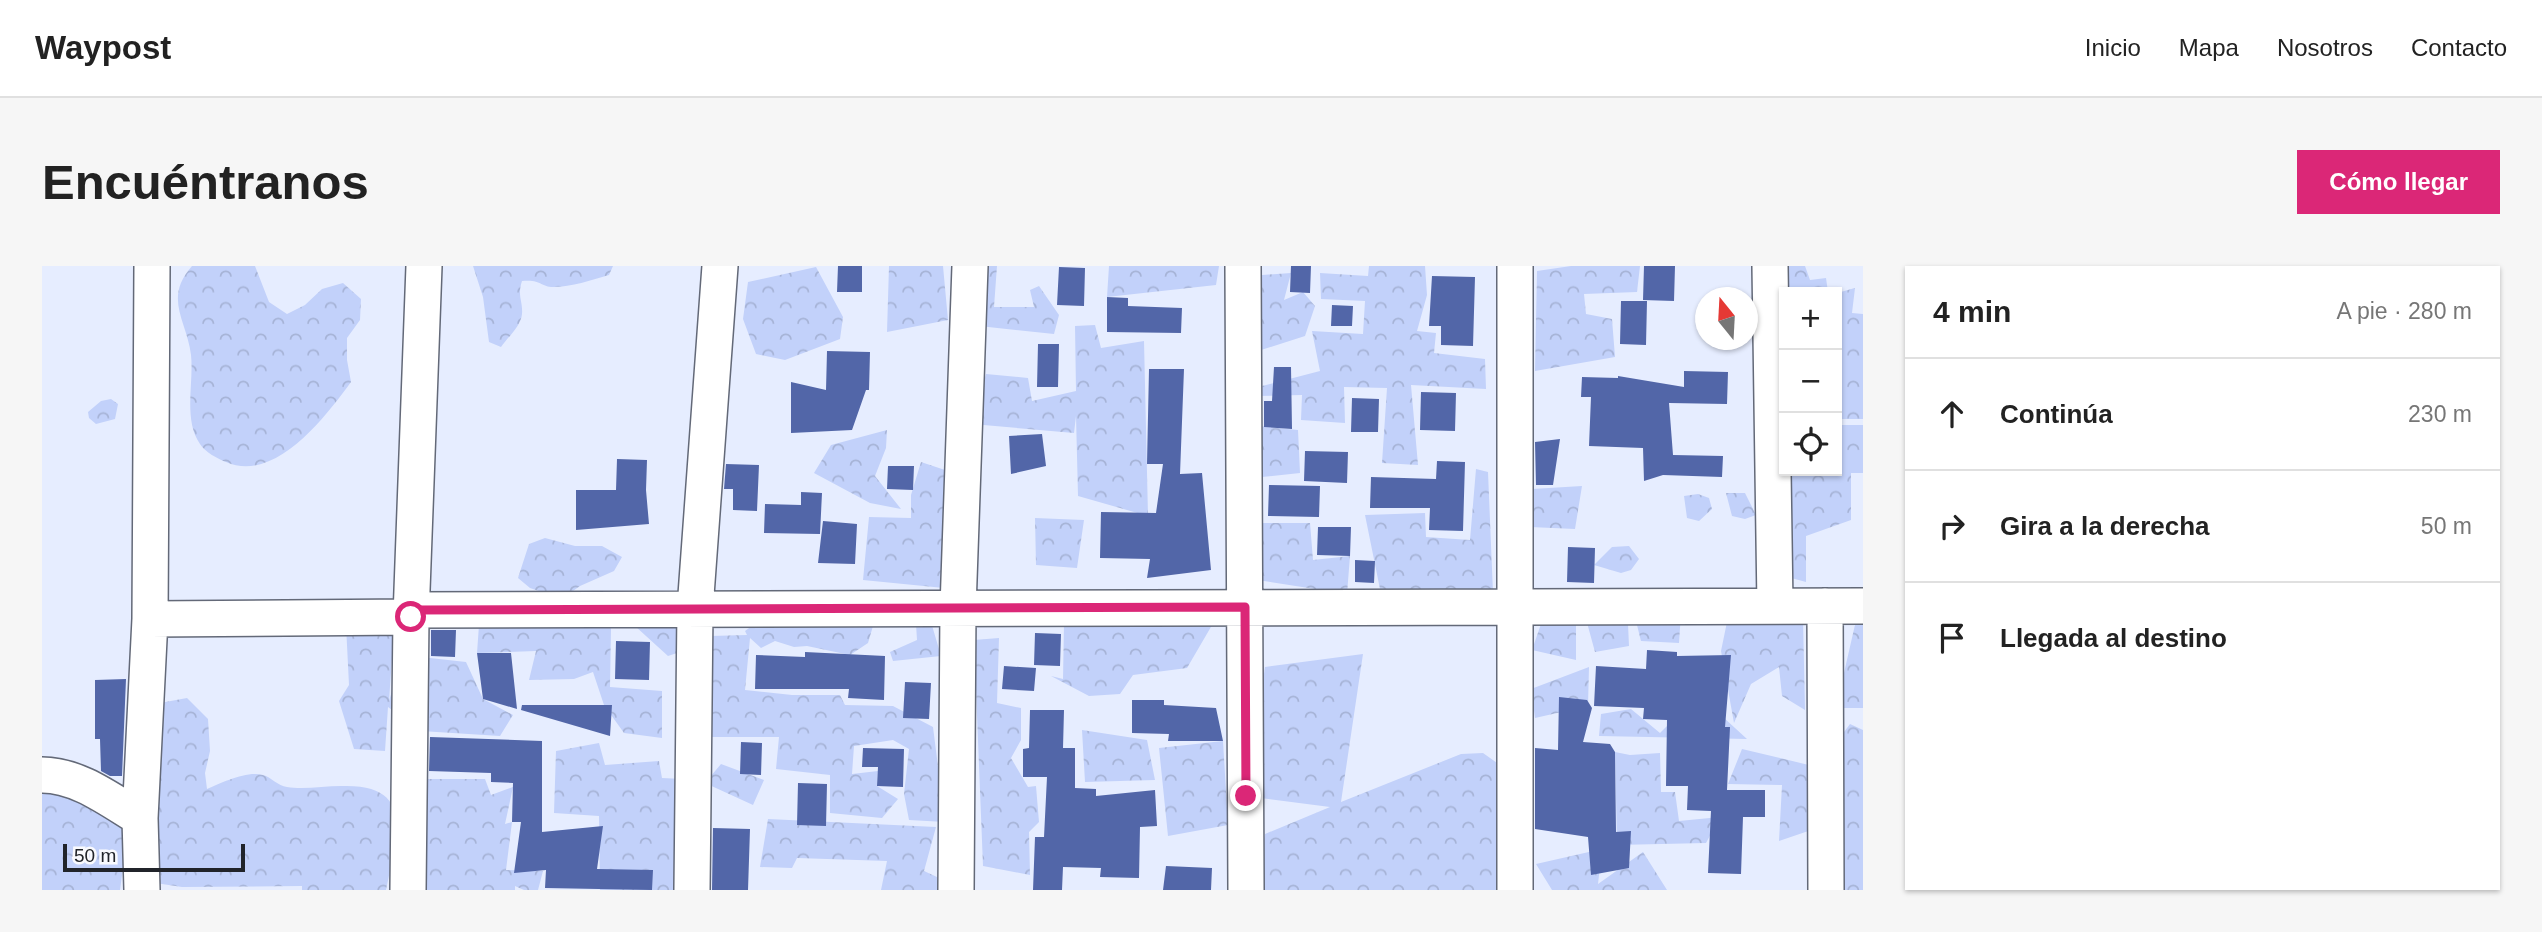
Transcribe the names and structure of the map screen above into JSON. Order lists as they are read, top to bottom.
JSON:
{
  "scale_bar": "50 m",
  "north": "top",
  "page": {
    "header": "Waypost",
    "nav": [
      "Inicio",
      "Mapa",
      "Nosotros",
      "Contacto"
    ],
    "buttons": "Cómo llegar",
    "title": "Encuéntranos",
    "heading": ["4 min", "A pie · 280 m"],
    "map_buttons": ["+", "−"],
    "list": [
      ["Continúa", "230 m"],
      ["Gira a la derecha", "50 m"],
      "Llegada al destino"
    ],
    "scale": "50 m"
  }
}
